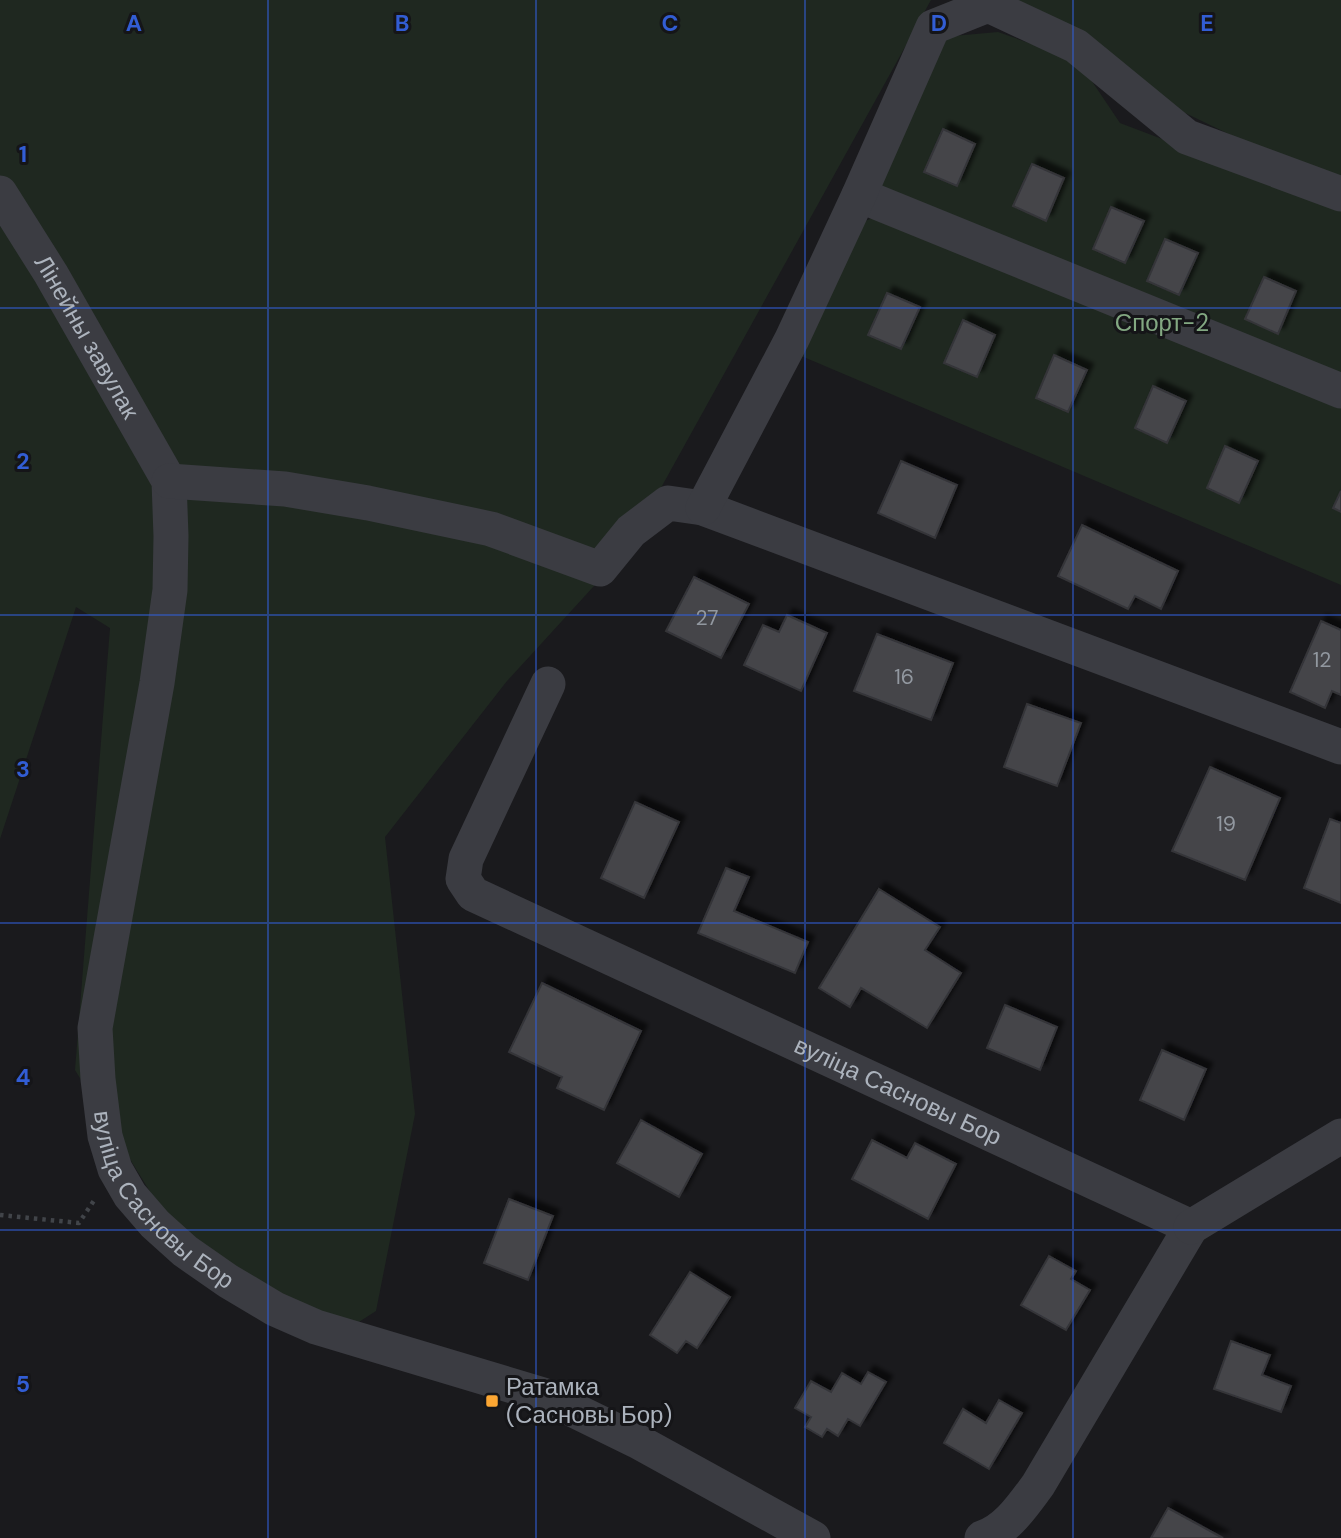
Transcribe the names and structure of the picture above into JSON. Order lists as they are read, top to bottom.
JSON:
{
  "streets": {
    "street": ["Лінейны завулак", "вуліца Сасновы Бор"]
  },
  "crossings": [
    ["Лінейны завулак", "вуліца Сасновы Бор"]
  ],
  "parks": ["Спорт-2"],
  "places": {
    "transit": ["Ратамка (Сасновы Бор)"]
  },
  "house_numbers": [
    "27",
    "12",
    "16",
    "19"
  ],
  "grid": {
    "columns": [
      "A",
      "B",
      "C",
      "D",
      "E"
    ],
    "rows": [
      "1",
      "2",
      "3",
      "4",
      "5"
    ]
  }
}
